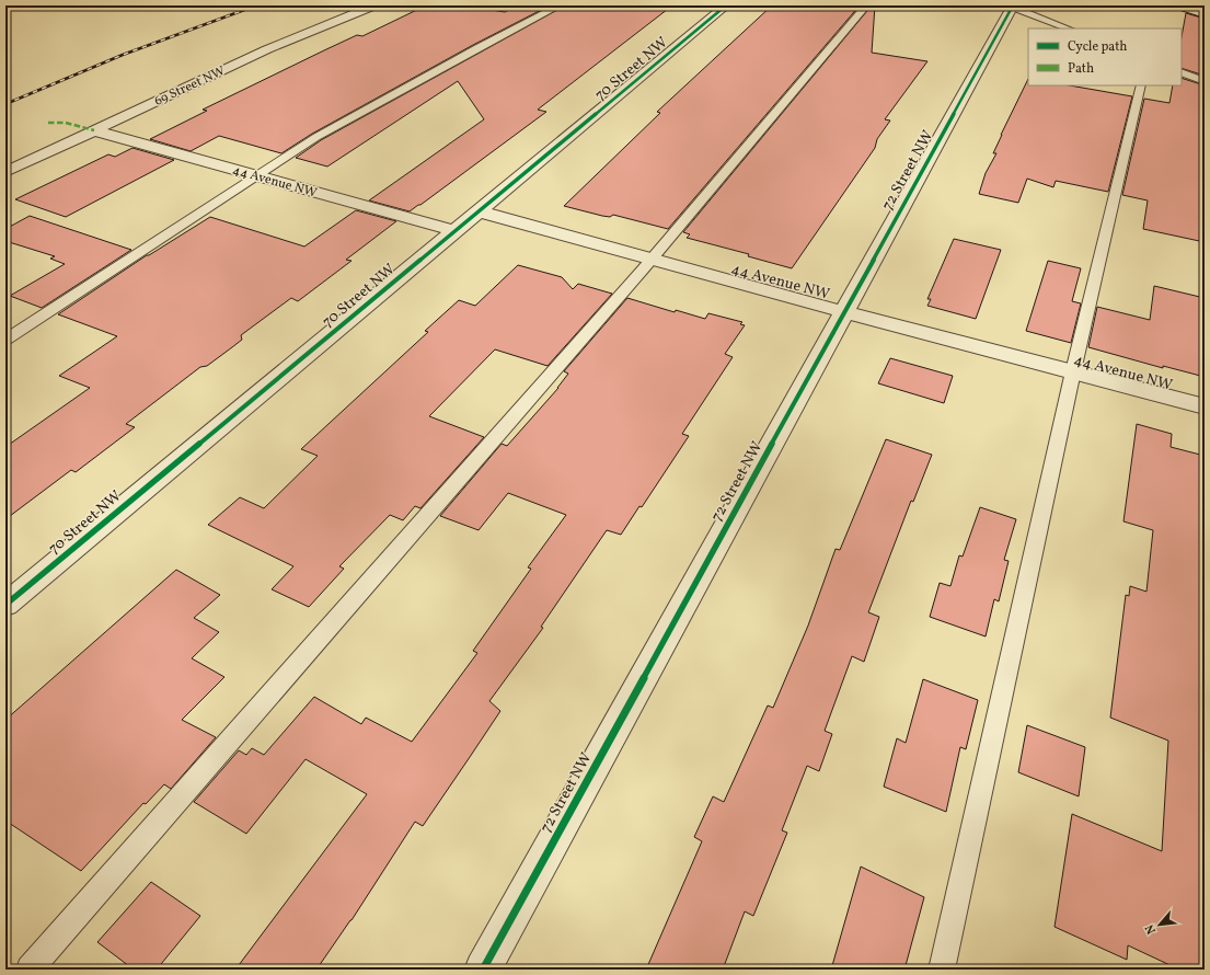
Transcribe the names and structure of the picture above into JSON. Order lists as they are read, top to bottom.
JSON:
{
  "streets": {
    "street": [
      "70 Street NW",
      "69 Street NW",
      "72 Street NW",
      "44 Avenue NW"
    ]
  },
  "crossings": [
    ["70 Street NW", "44 Avenue NW"],
    ["69 Street NW", "44 Avenue NW"],
    ["72 Street NW", "44 Avenue NW"]
  ],
  "legend": ["Cycle path", "Path"],
  "north": "bottom left"
}
